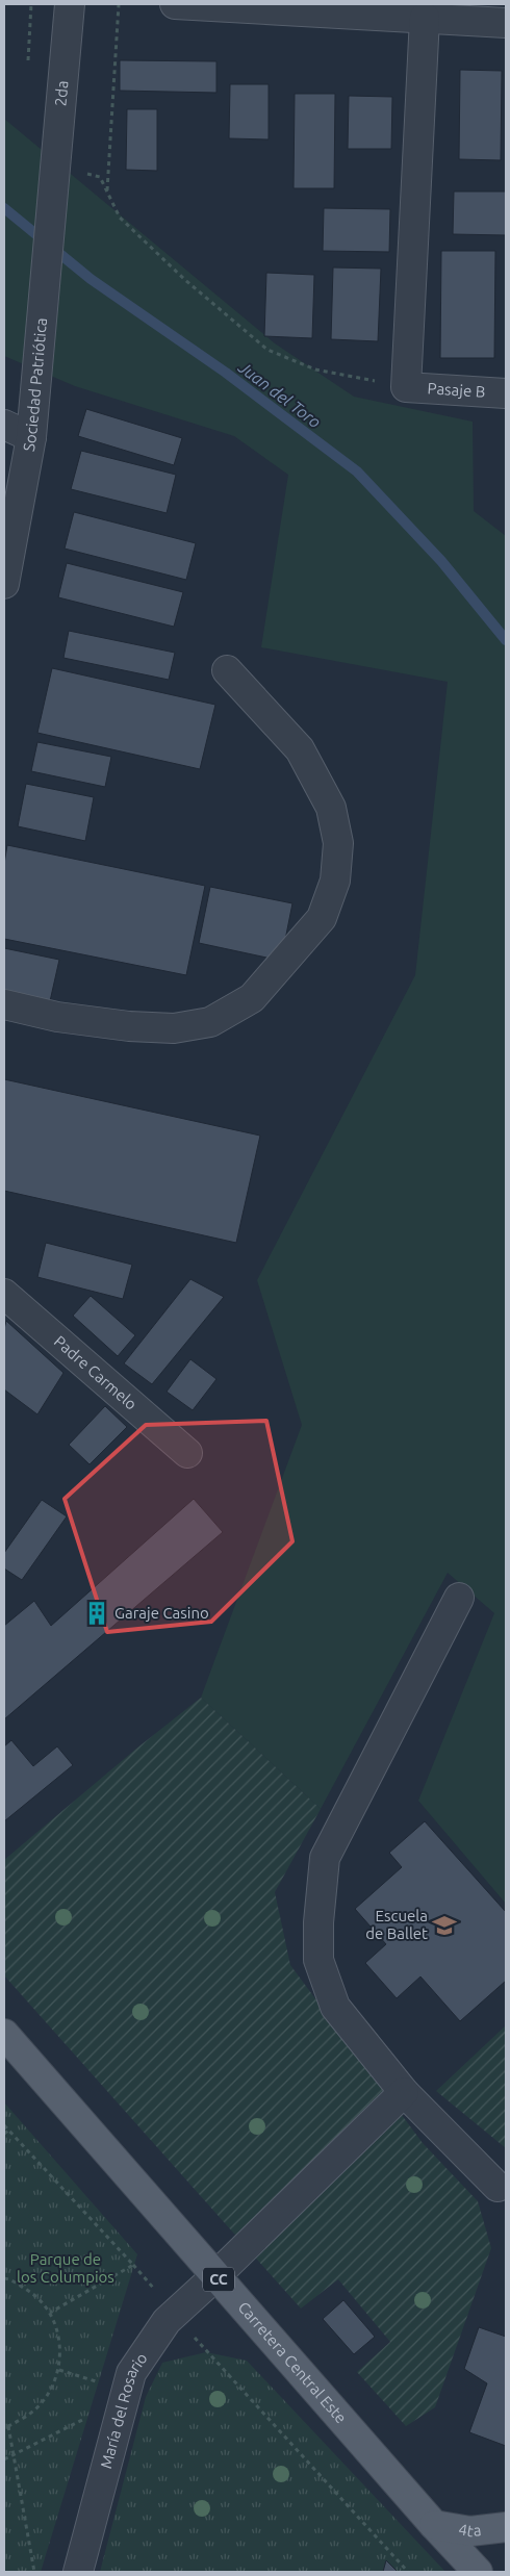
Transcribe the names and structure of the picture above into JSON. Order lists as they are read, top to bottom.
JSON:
{
  "streets": {
    "main road": ["CC", "Carretera Central Este", "4ta"],
    "street": [
      "2da",
      "Sociedad Patriótica",
      "Pasaje B",
      "Padre Carmelo",
      "María del Rosario"
    ]
  },
  "crossings": [
    ["2da", "Sociedad Patriótica"],
    ["Carretera Central Este", "María del Rosario"],
    ["Carretera Central Este", "4ta"]
  ],
  "water": ["Juan del Toro"],
  "parks": ["Parque de los Columpios"],
  "places": {
    "building": ["Garaje Casino"],
    "school or university": ["Escuela de Ballet"]
  }
}
